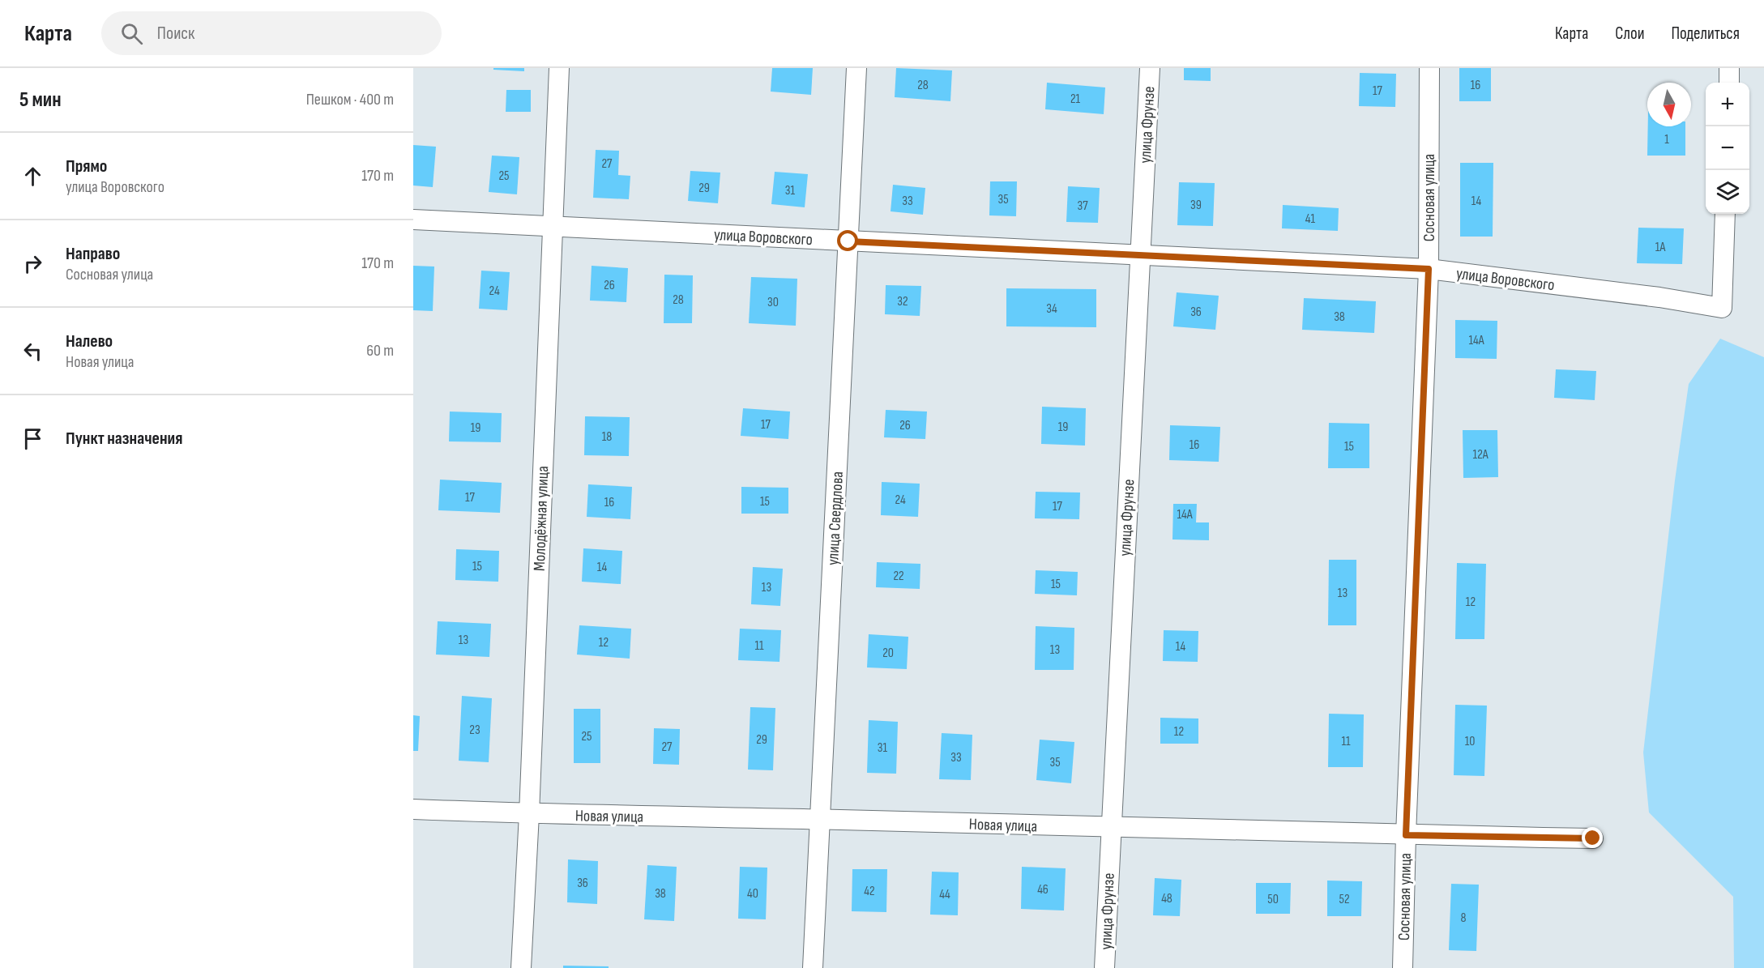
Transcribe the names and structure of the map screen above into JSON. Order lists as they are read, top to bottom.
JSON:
{
  "streets": {
    "street": [
      "улица Фрунзе",
      "Сосновая улица",
      "улица Воровского",
      "Молодёжная улица",
      "улица Свердлова",
      "Новая улица"
    ]
  },
  "crossings": [
    ["улица Фрунзе", "улица Воровского"],
    ["улица Фрунзе", "Новая улица"],
    ["Сосновая улица", "улица Воровского"],
    ["Сосновая улица", "Новая улица"],
    ["улица Воровского", "Молодёжная улица"],
    ["улица Воровского", "улица Свердлова"],
    ["Молодёжная улица", "Новая улица"],
    ["улица Свердлова", "Новая улица"]
  ],
  "house_numbers": [
    "28",
    "16",
    "17",
    "21",
    "1",
    "27",
    "25",
    "29",
    "31",
    "35",
    "33",
    "14",
    "39",
    "37",
    "41",
    "1А",
    "26",
    "24",
    "28",
    "32",
    "30",
    "34",
    "36",
    "38",
    "14А",
    "17",
    "26",
    "19",
    "19",
    "18",
    "16",
    "15",
    "12А",
    "17",
    "24",
    "15",
    "16",
    "17",
    "14А",
    "15",
    "14",
    "22",
    "15",
    "13",
    "13",
    "12",
    "13",
    "12",
    "11",
    "14",
    "13",
    "20",
    "23",
    "12",
    "25",
    "29",
    "11",
    "10",
    "27",
    "31",
    "33",
    "35",
    "36",
    "46",
    "42",
    "38",
    "40",
    "44",
    "48",
    "50",
    "52",
    "8"
  ],
  "north": "bottom",
  "page": {
    "header": "Карта",
    "search": "Поиск",
    "nav": ["Карта", "Слои", "Поделиться"],
    "heading": ["5 мин", "Пешком · 400 m"],
    "map_buttons": ["+", "−"],
    "list": [
      ["Прямо", "улица Воровского", "170 m"],
      ["Направо", "Сосновая улица", "170 m"],
      ["Налево", "Новая улица", "60 m"],
      "Пункт назначения"
    ]
  }
}
